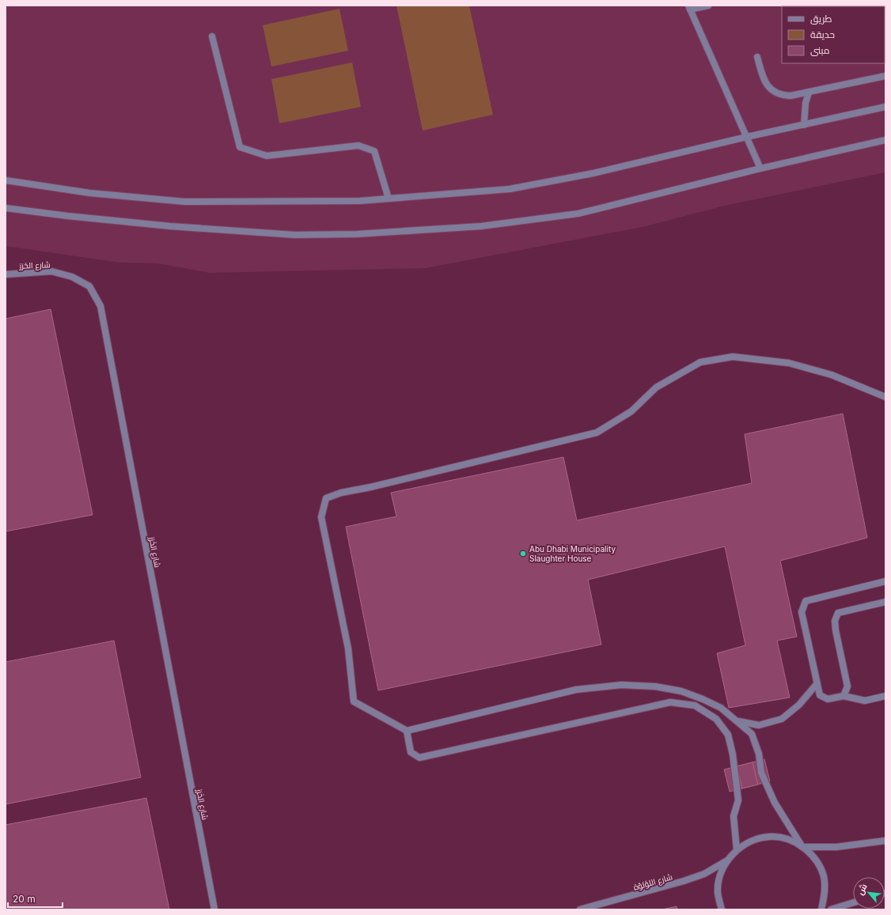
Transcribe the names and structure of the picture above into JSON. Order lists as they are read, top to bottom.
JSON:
{
  "streets": {
    "street": ["شارع الخَرَز", "شارع اللؤلؤة"]
  },
  "places": ["Abu Dhabi Municipality Slaughter House"],
  "legend": ["طريق", "حديقة", "مبنى"],
  "scale_bar": "20 m",
  "north": "top left"
}
